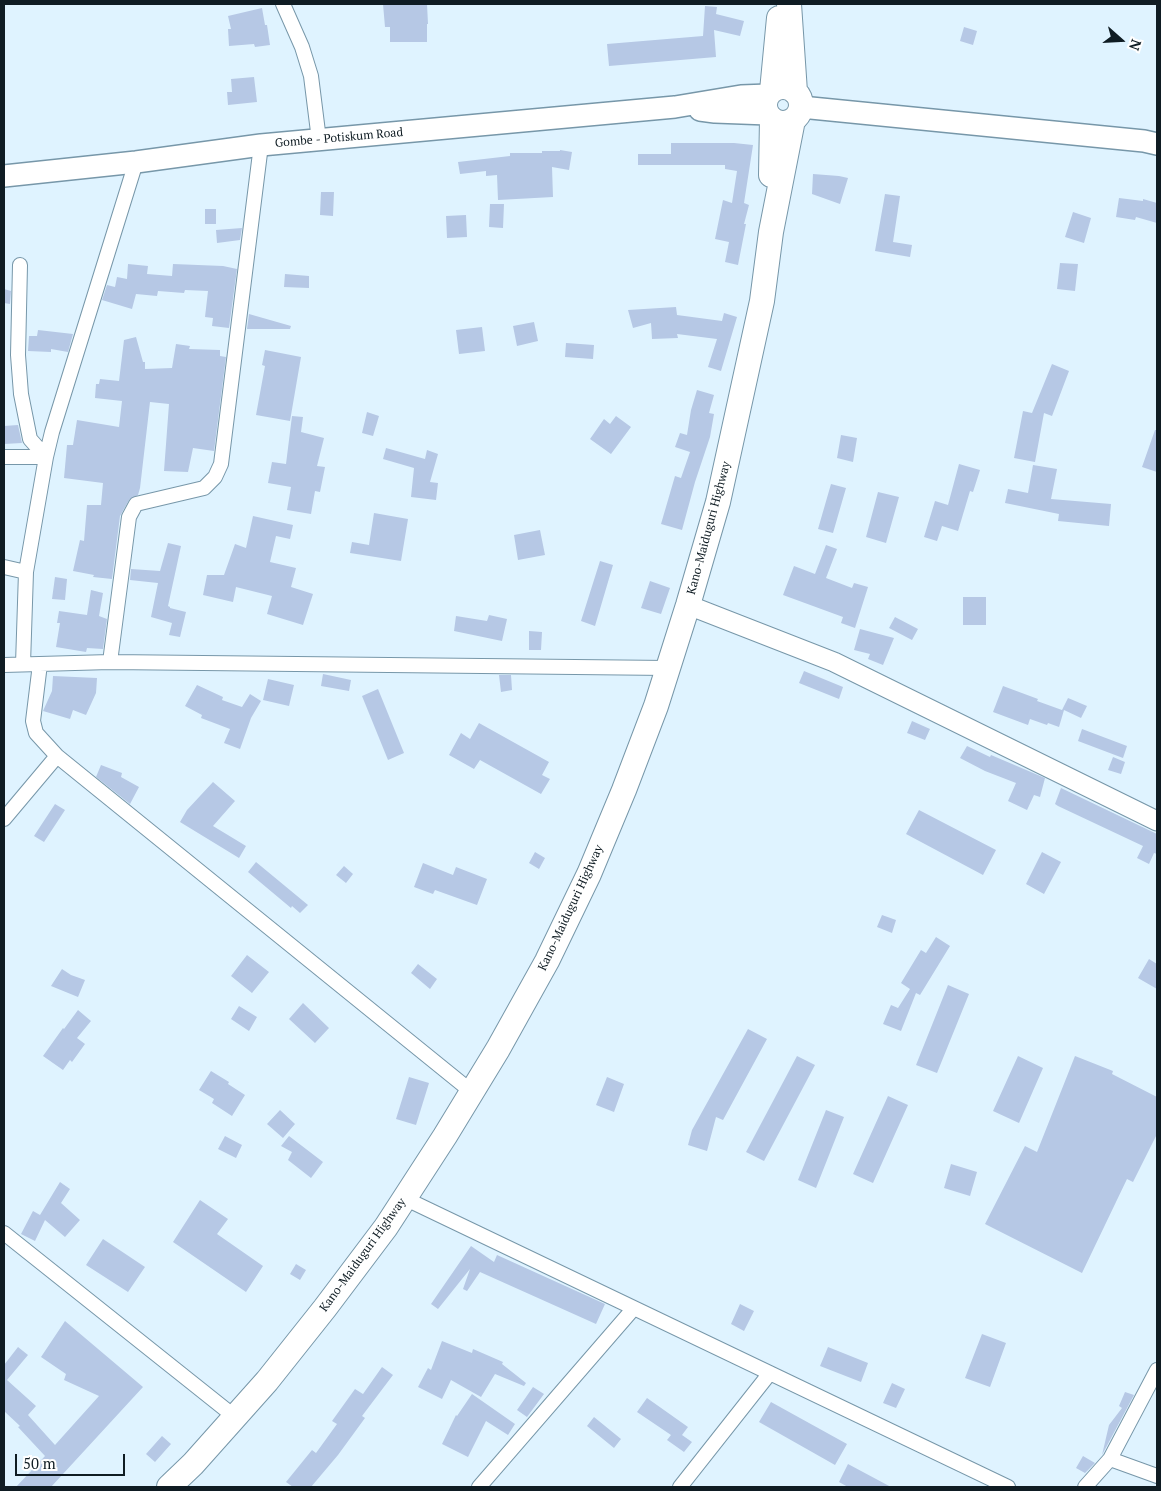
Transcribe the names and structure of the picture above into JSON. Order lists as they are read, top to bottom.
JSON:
{
  "streets": {
    "highway": ["Kano-Maiduguri Highway"],
    "main road": ["Gombe - Potiskum Road"]
  },
  "crossings": [
    ["Gombe - Potiskum Road", "Kano-Maiduguri Highway"]
  ],
  "scale_bar": "50 m",
  "north": "right"
}
